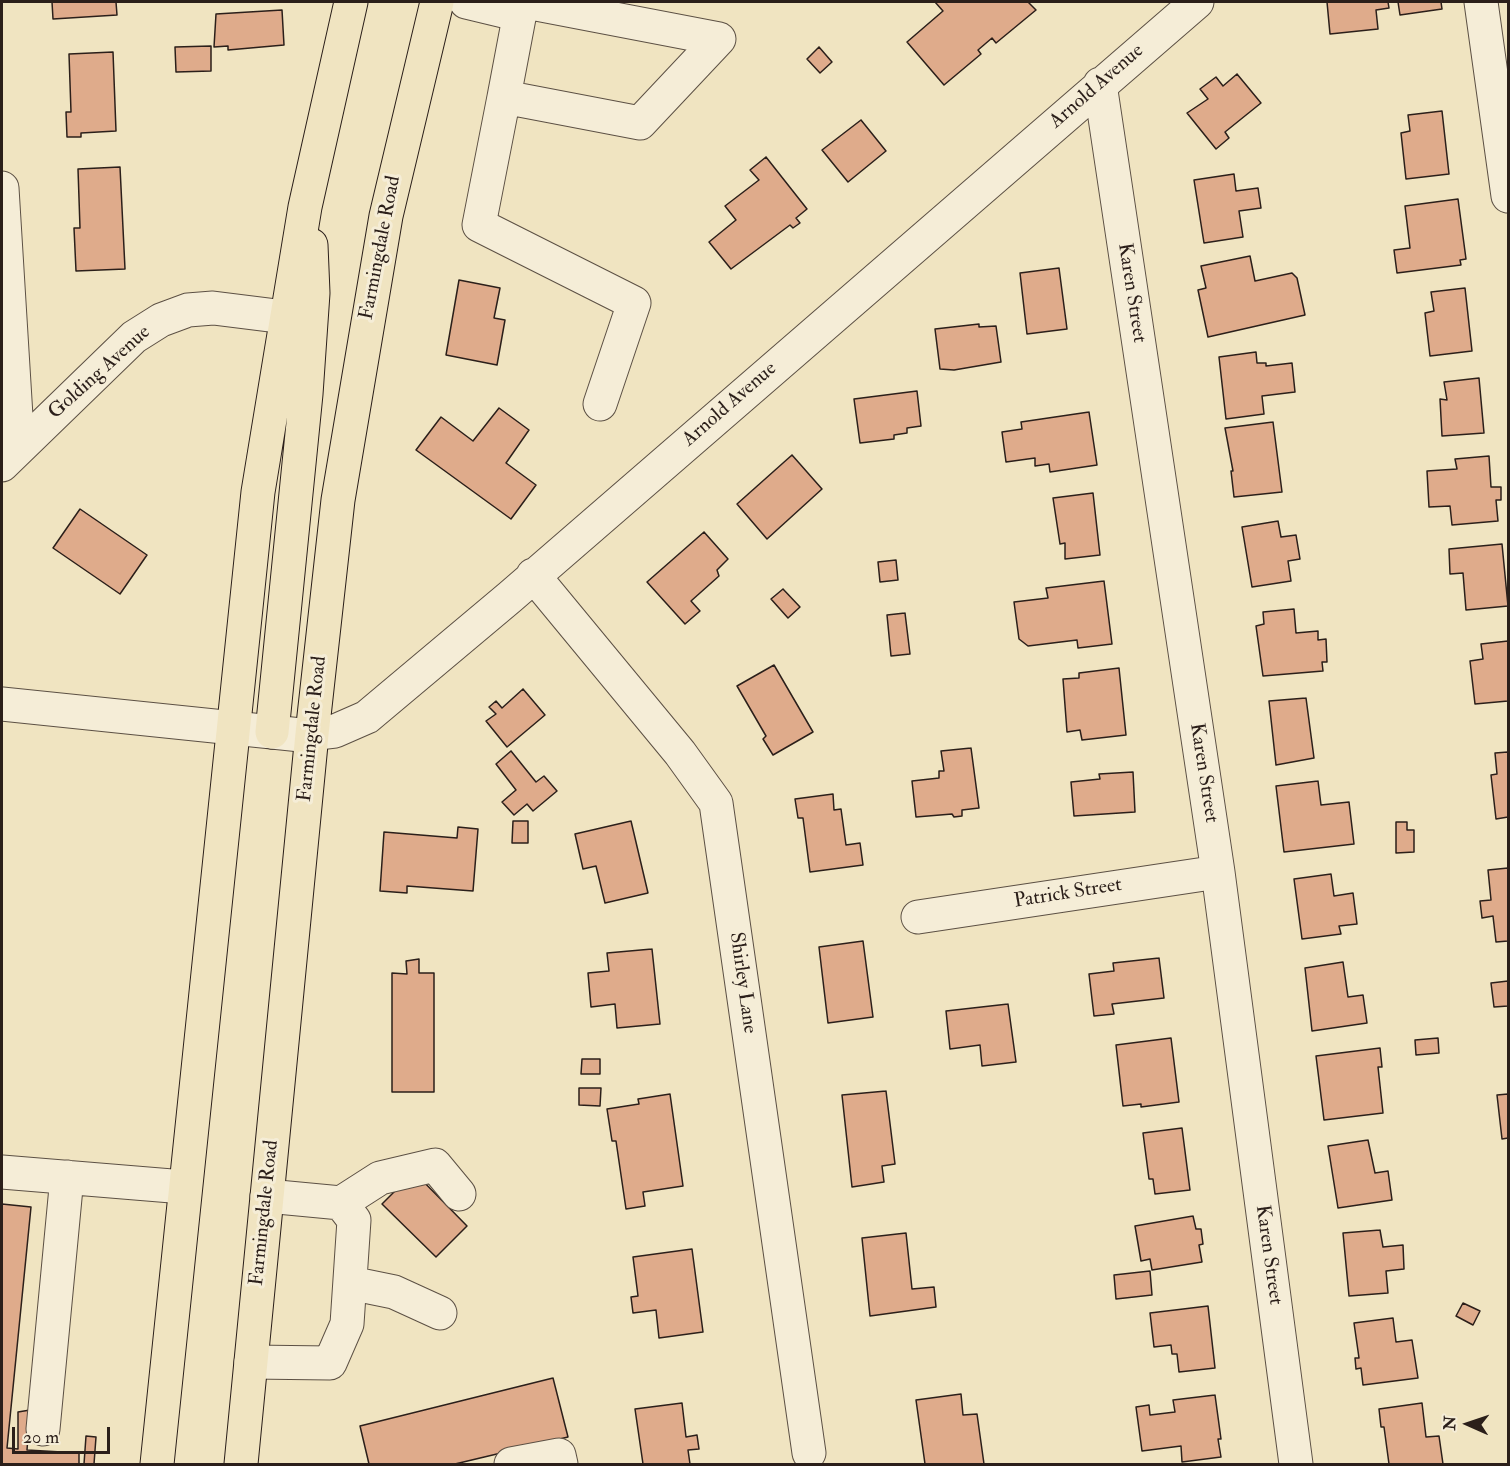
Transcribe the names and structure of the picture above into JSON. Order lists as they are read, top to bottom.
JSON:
{
  "streets": {
    "main road": ["Farmingdale Road"],
    "street": [
      "Arnold Avenue",
      "Karen Street",
      "Golding Avenue",
      "Patrick Street",
      "Shirley Lane"
    ]
  },
  "crossings": [
    ["Arnold Avenue", "Farmingdale Road"],
    ["Arnold Avenue", "Karen Street"],
    ["Arnold Avenue", "Shirley Lane"],
    ["Karen Street", "Patrick Street"]
  ],
  "scale_bar": "20 m",
  "north": "left"
}
